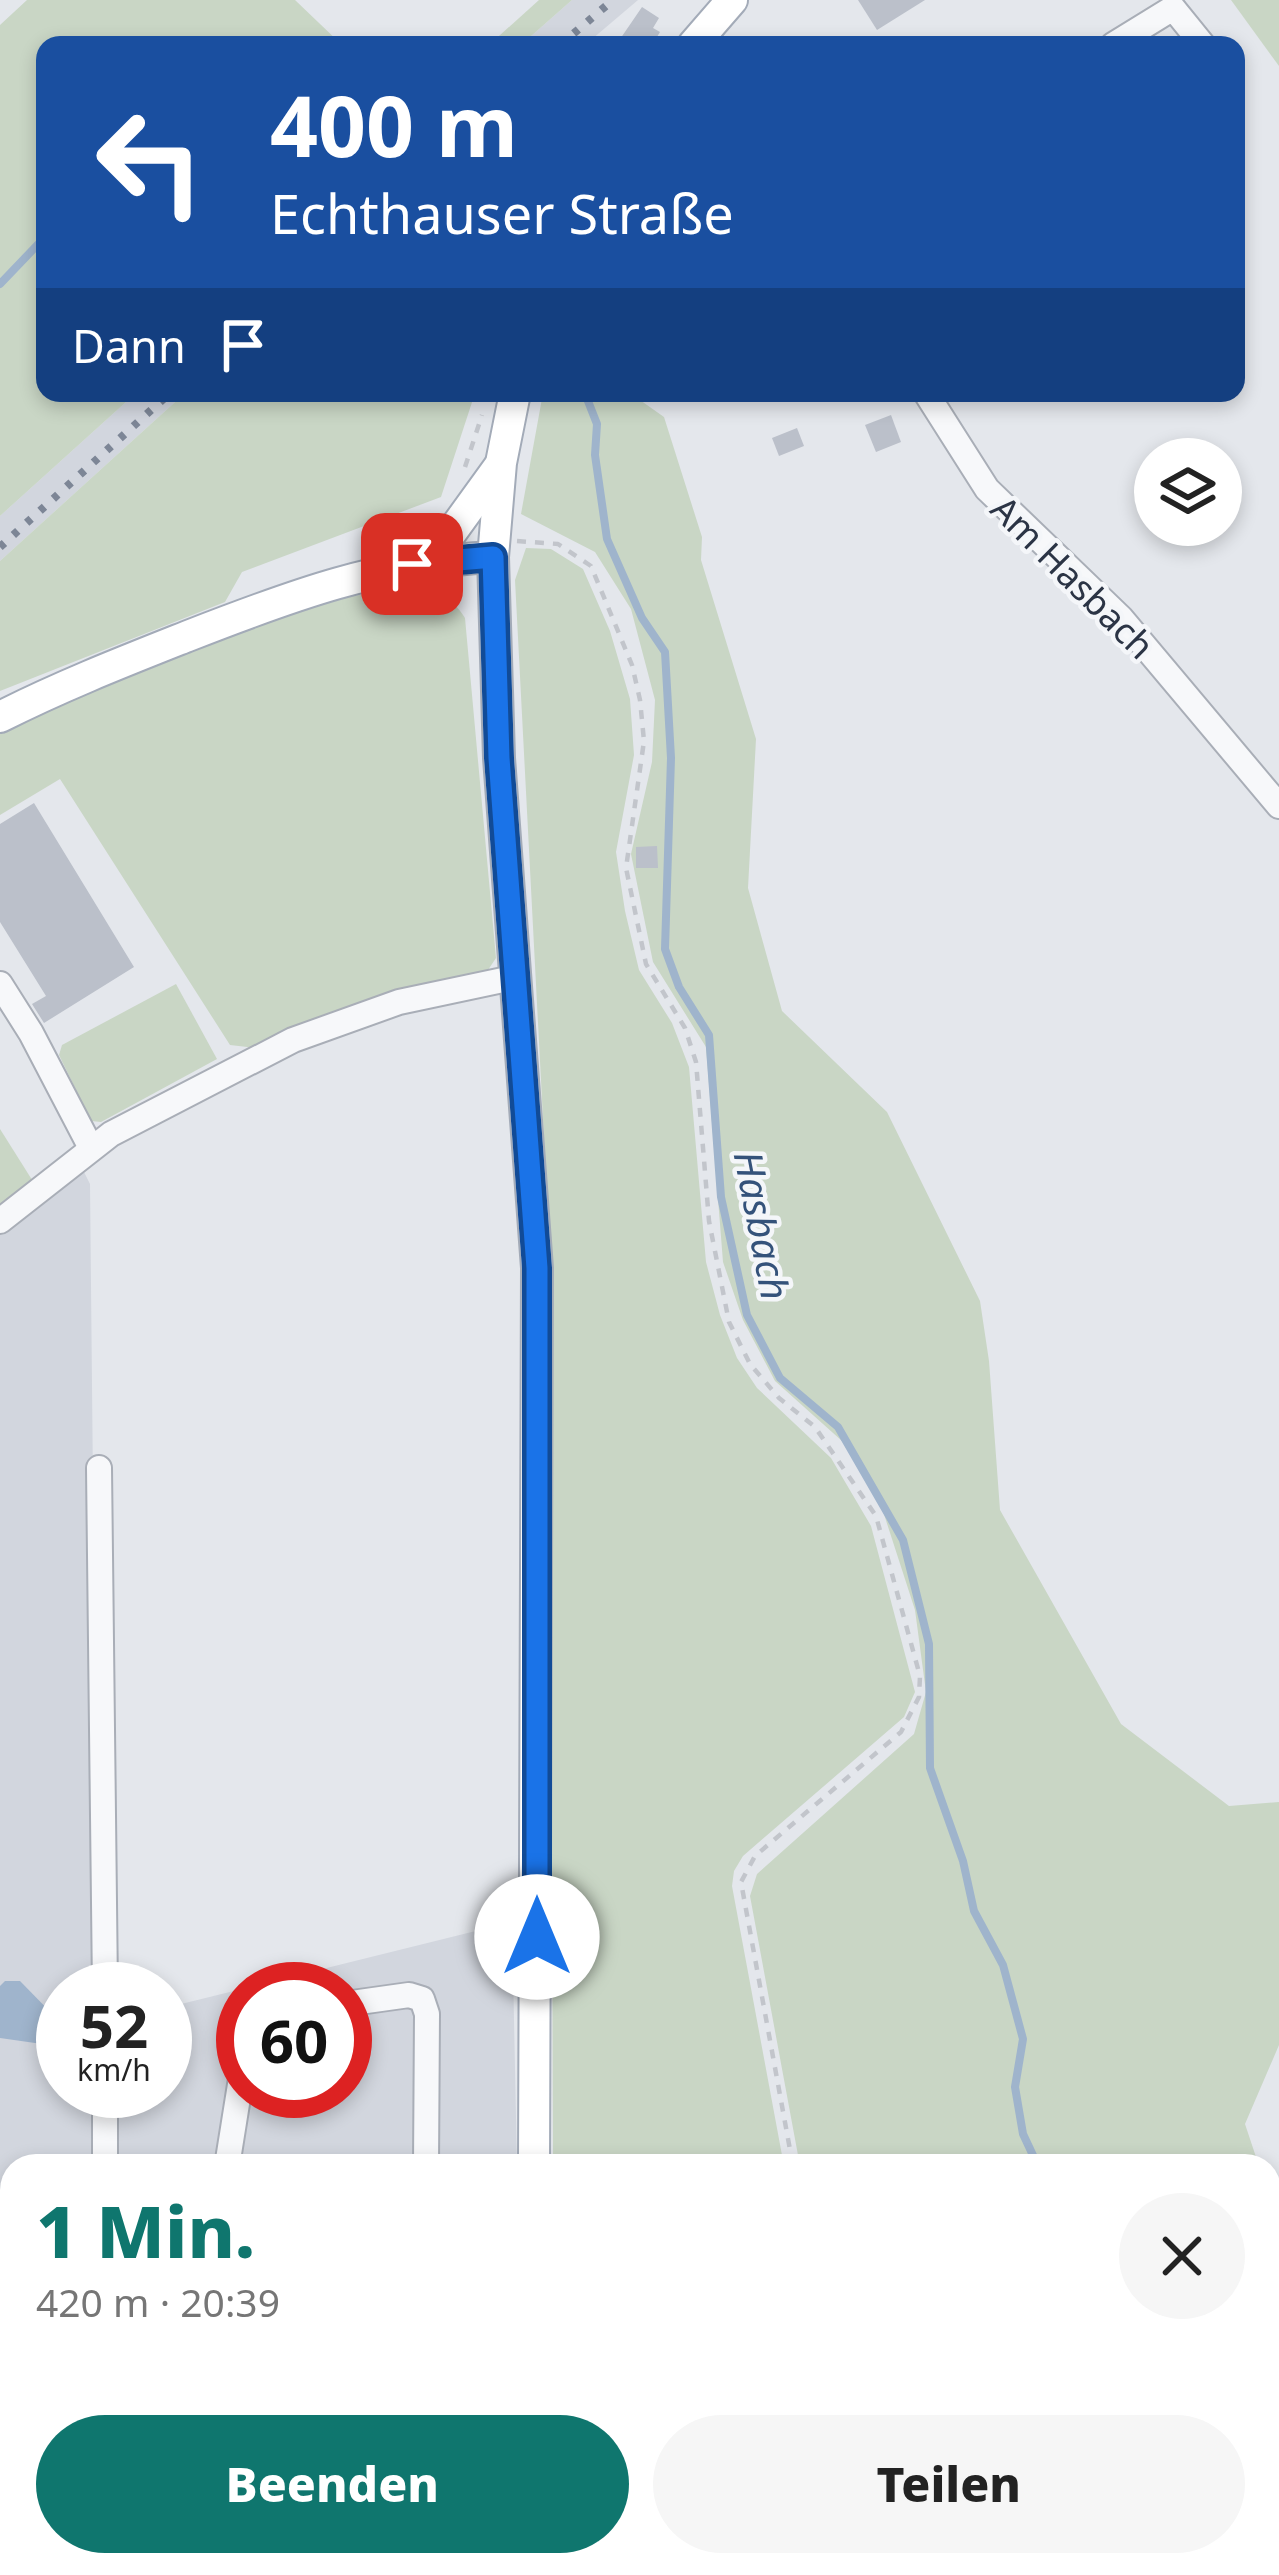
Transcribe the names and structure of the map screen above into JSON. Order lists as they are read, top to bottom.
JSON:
{
  "streets": {
    "street": ["Am Hasbach"]
  },
  "water": ["Hasbach"],
  "page": {
    "turn": ["400 m", "Echthauser Straße"],
    "then": "Dann",
    "speed": "52 km/h",
    "limit": "60",
    "heading": ["1 Min.", "420 m · 20:39"],
    "buttons": ["Beenden", "Teilen"]
  }
}
